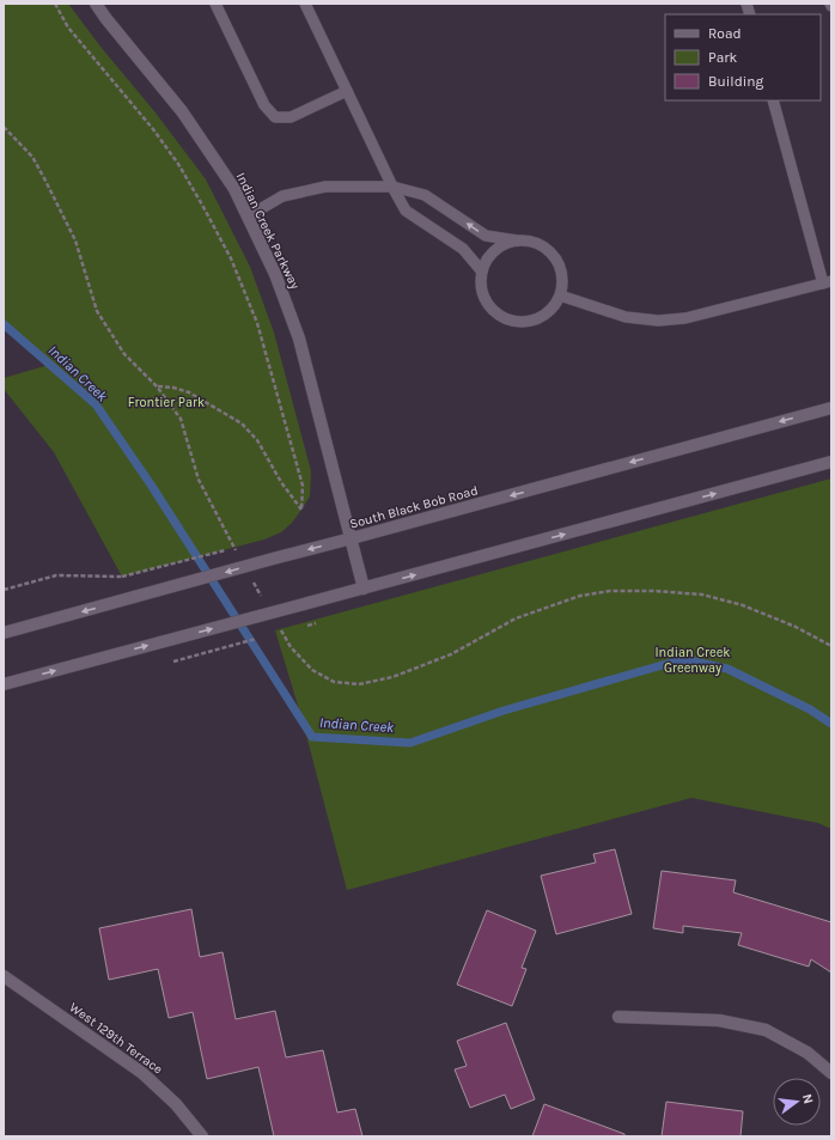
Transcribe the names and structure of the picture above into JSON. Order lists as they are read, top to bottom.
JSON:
{
  "streets": {
    "main road": ["Indian Creek Parkway", "South Black Bob Road", "West 129th Terrace"]
  },
  "crossings": [
    ["Indian Creek Parkway", "South Black Bob Road"]
  ],
  "water": ["Indian Creek"],
  "parks": ["Frontier Park", "Indian Creek Greenway"],
  "legend": ["Road", "Park", "Building"],
  "north": "right"
}
